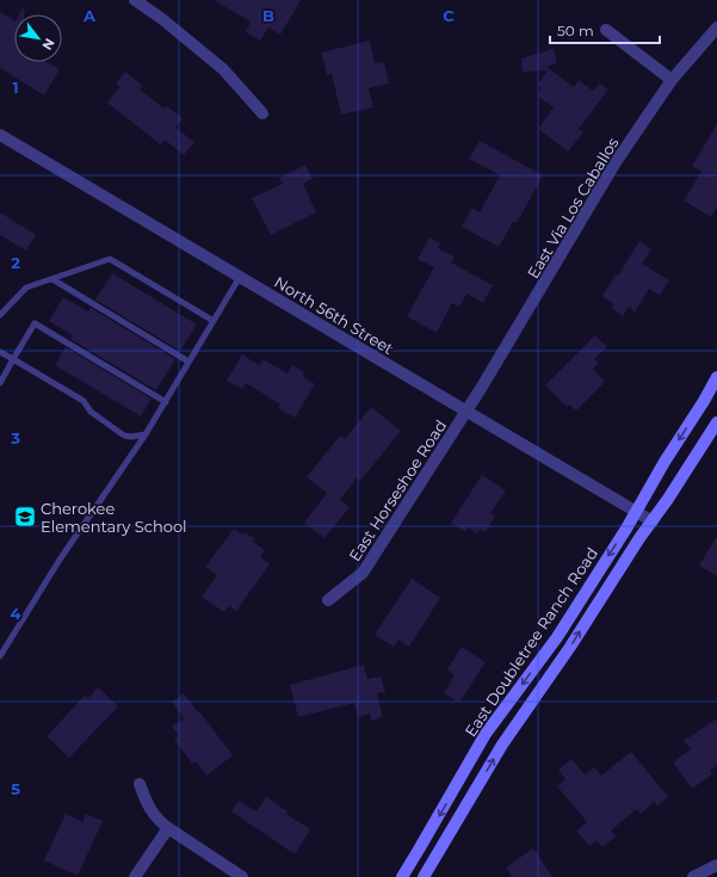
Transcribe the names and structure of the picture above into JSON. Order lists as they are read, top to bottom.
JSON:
{
  "streets": {
    "main road": ["East Doubletree Ranch Road"],
    "street": ["East Via Los Caballos", "North 56th Street", "East Horseshoe Road"]
  },
  "crossings": [
    ["East Via Los Caballos", "North 56th Street"],
    ["East Via Los Caballos", "East Horseshoe Road"],
    ["North 56th Street", "East Horseshoe Road"],
    ["North 56th Street", "East Doubletree Ranch Road"]
  ],
  "places": {
    "school or university": ["Cherokee Elementary School"]
  },
  "scale_bar": "50 m",
  "north": "bottom right",
  "grid": {
    "columns": ["A", "B", "C"],
    "rows": [
      "1",
      "2",
      "3",
      "4",
      "5"
    ]
  }
}
